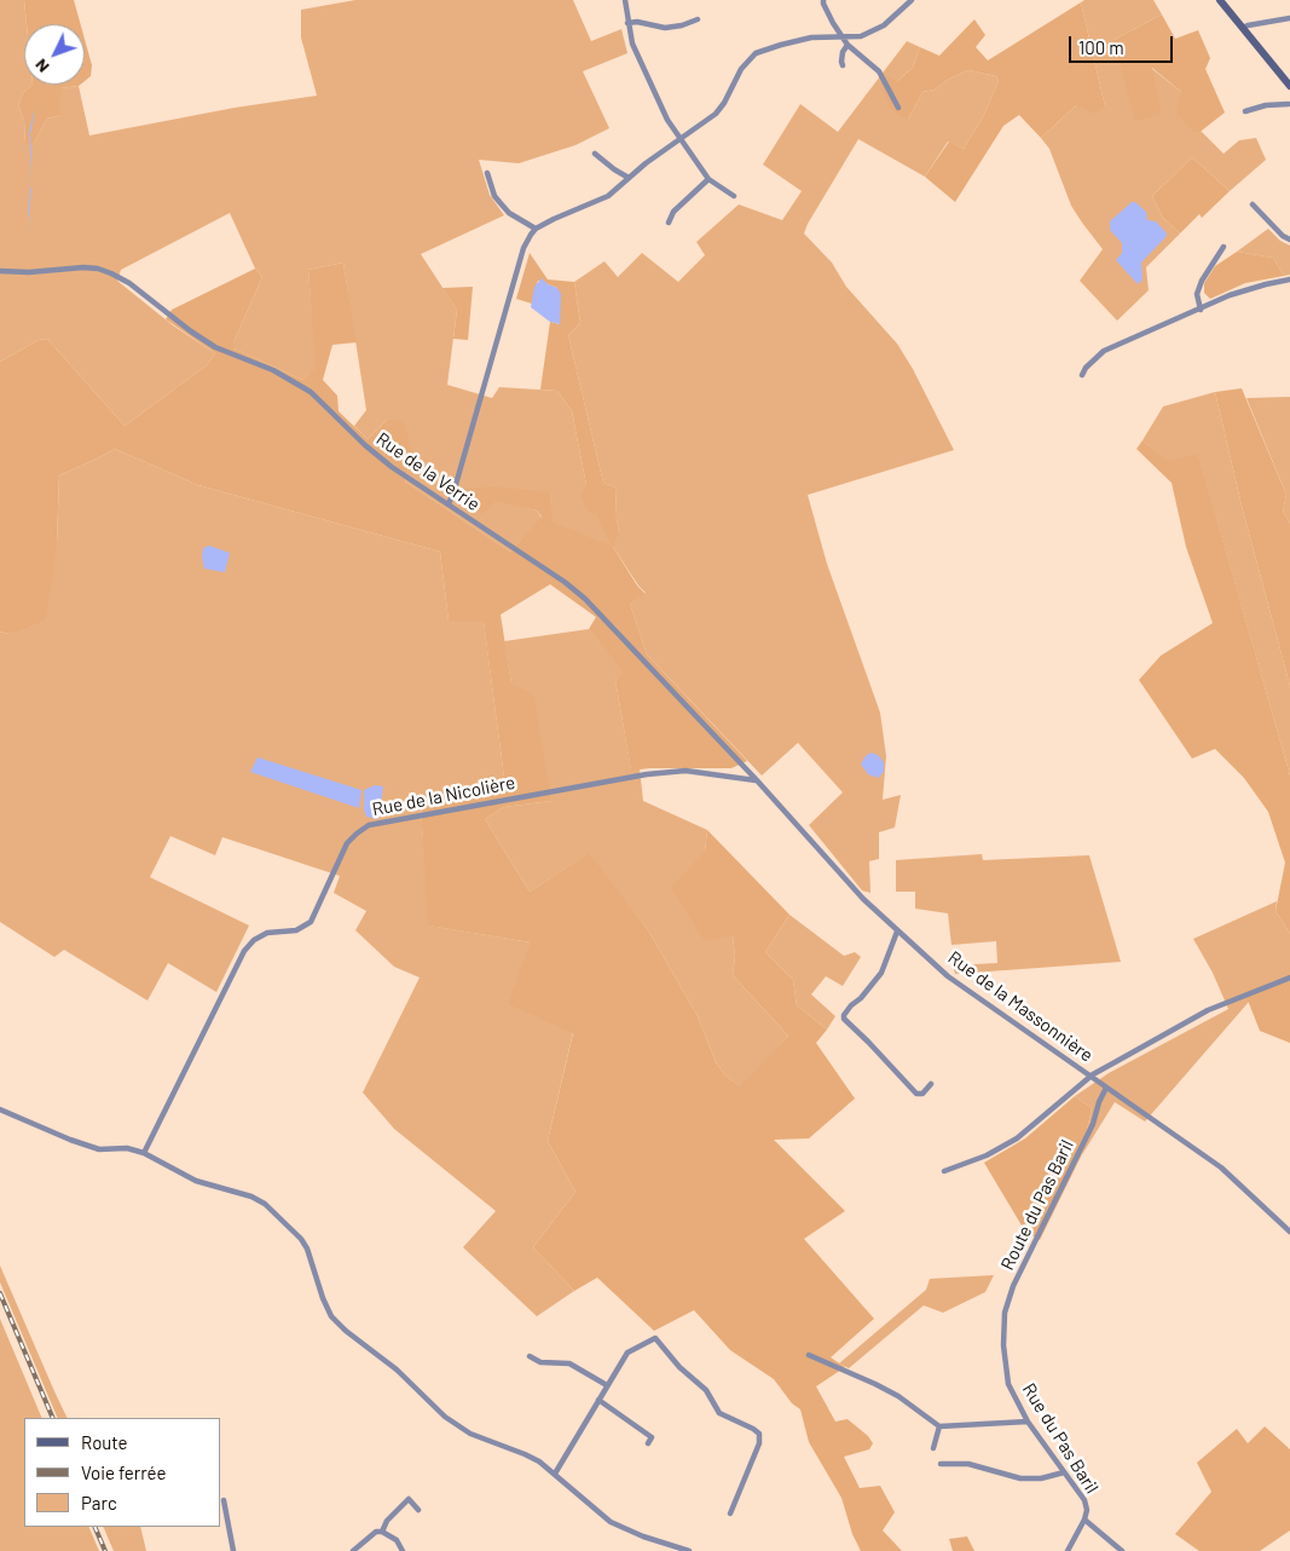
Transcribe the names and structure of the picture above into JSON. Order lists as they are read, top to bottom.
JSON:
{
  "streets": {
    "street": [
      "Rue de la Verrie",
      "Rue de la Nicolière",
      "Rue de la Massonnière",
      "Route du Pas Baril",
      "Rue du Pas Baril"
    ]
  },
  "crossings": [
    ["Rue de la Verrie", "Rue de la Nicolière"],
    ["Rue de la Verrie", "Rue de la Massonnière"],
    ["Rue de la Nicolière", "Rue de la Massonnière"],
    ["Rue de la Massonnière", "Route du Pas Baril"],
    ["Route du Pas Baril", "Rue du Pas Baril"]
  ],
  "legend": ["Route", "Voie ferrée", "Parc"],
  "scale_bar": "100 m",
  "north": "bottom left"
}
